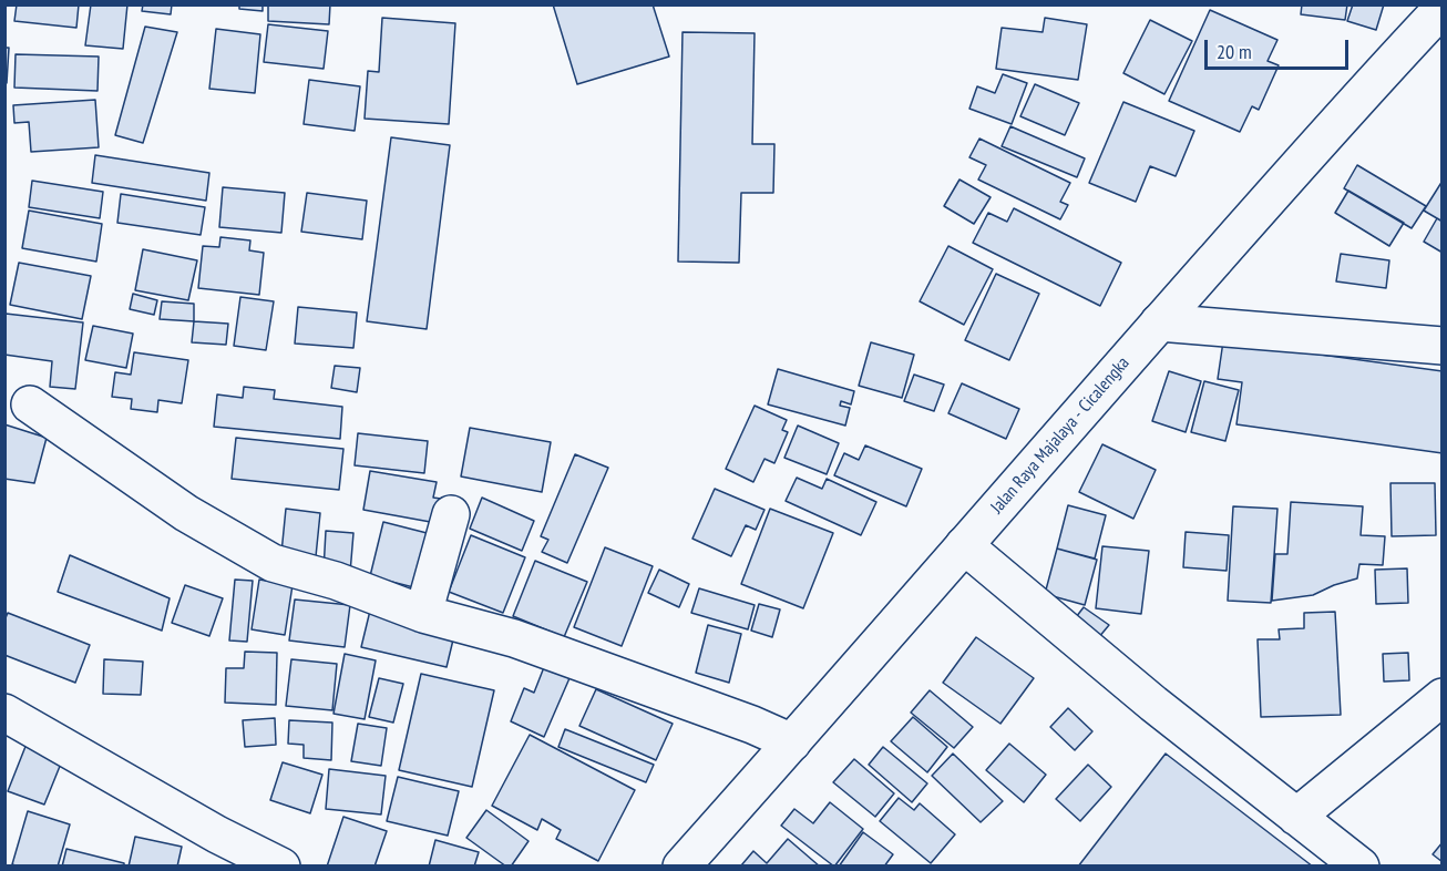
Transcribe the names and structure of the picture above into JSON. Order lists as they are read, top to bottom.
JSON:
{
  "streets": {
    "street": ["Jalan Raya Majalaya - Cicalengka"]
  },
  "scale_bar": "20 m"
}
